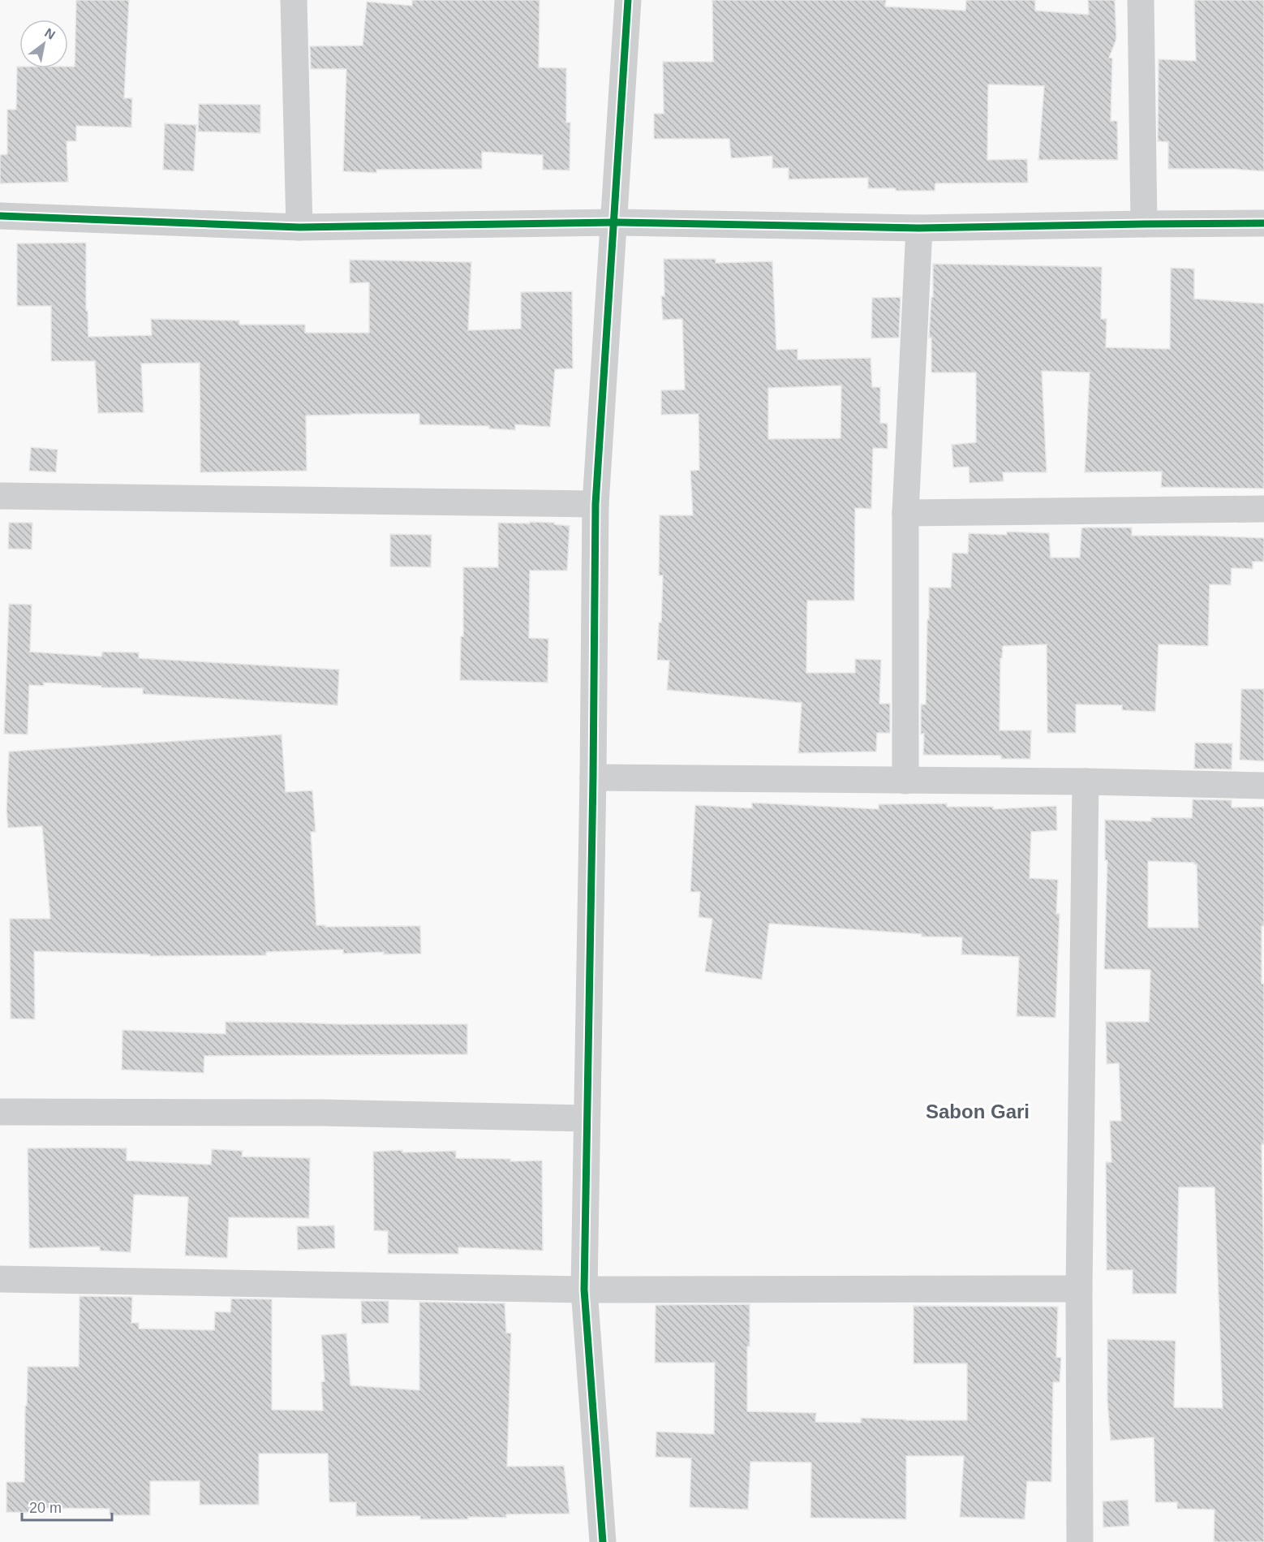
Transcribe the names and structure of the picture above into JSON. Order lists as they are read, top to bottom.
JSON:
{
  "districts": ["Sabon Gari"],
  "scale_bar": "20 m",
  "north": "top right"
}
